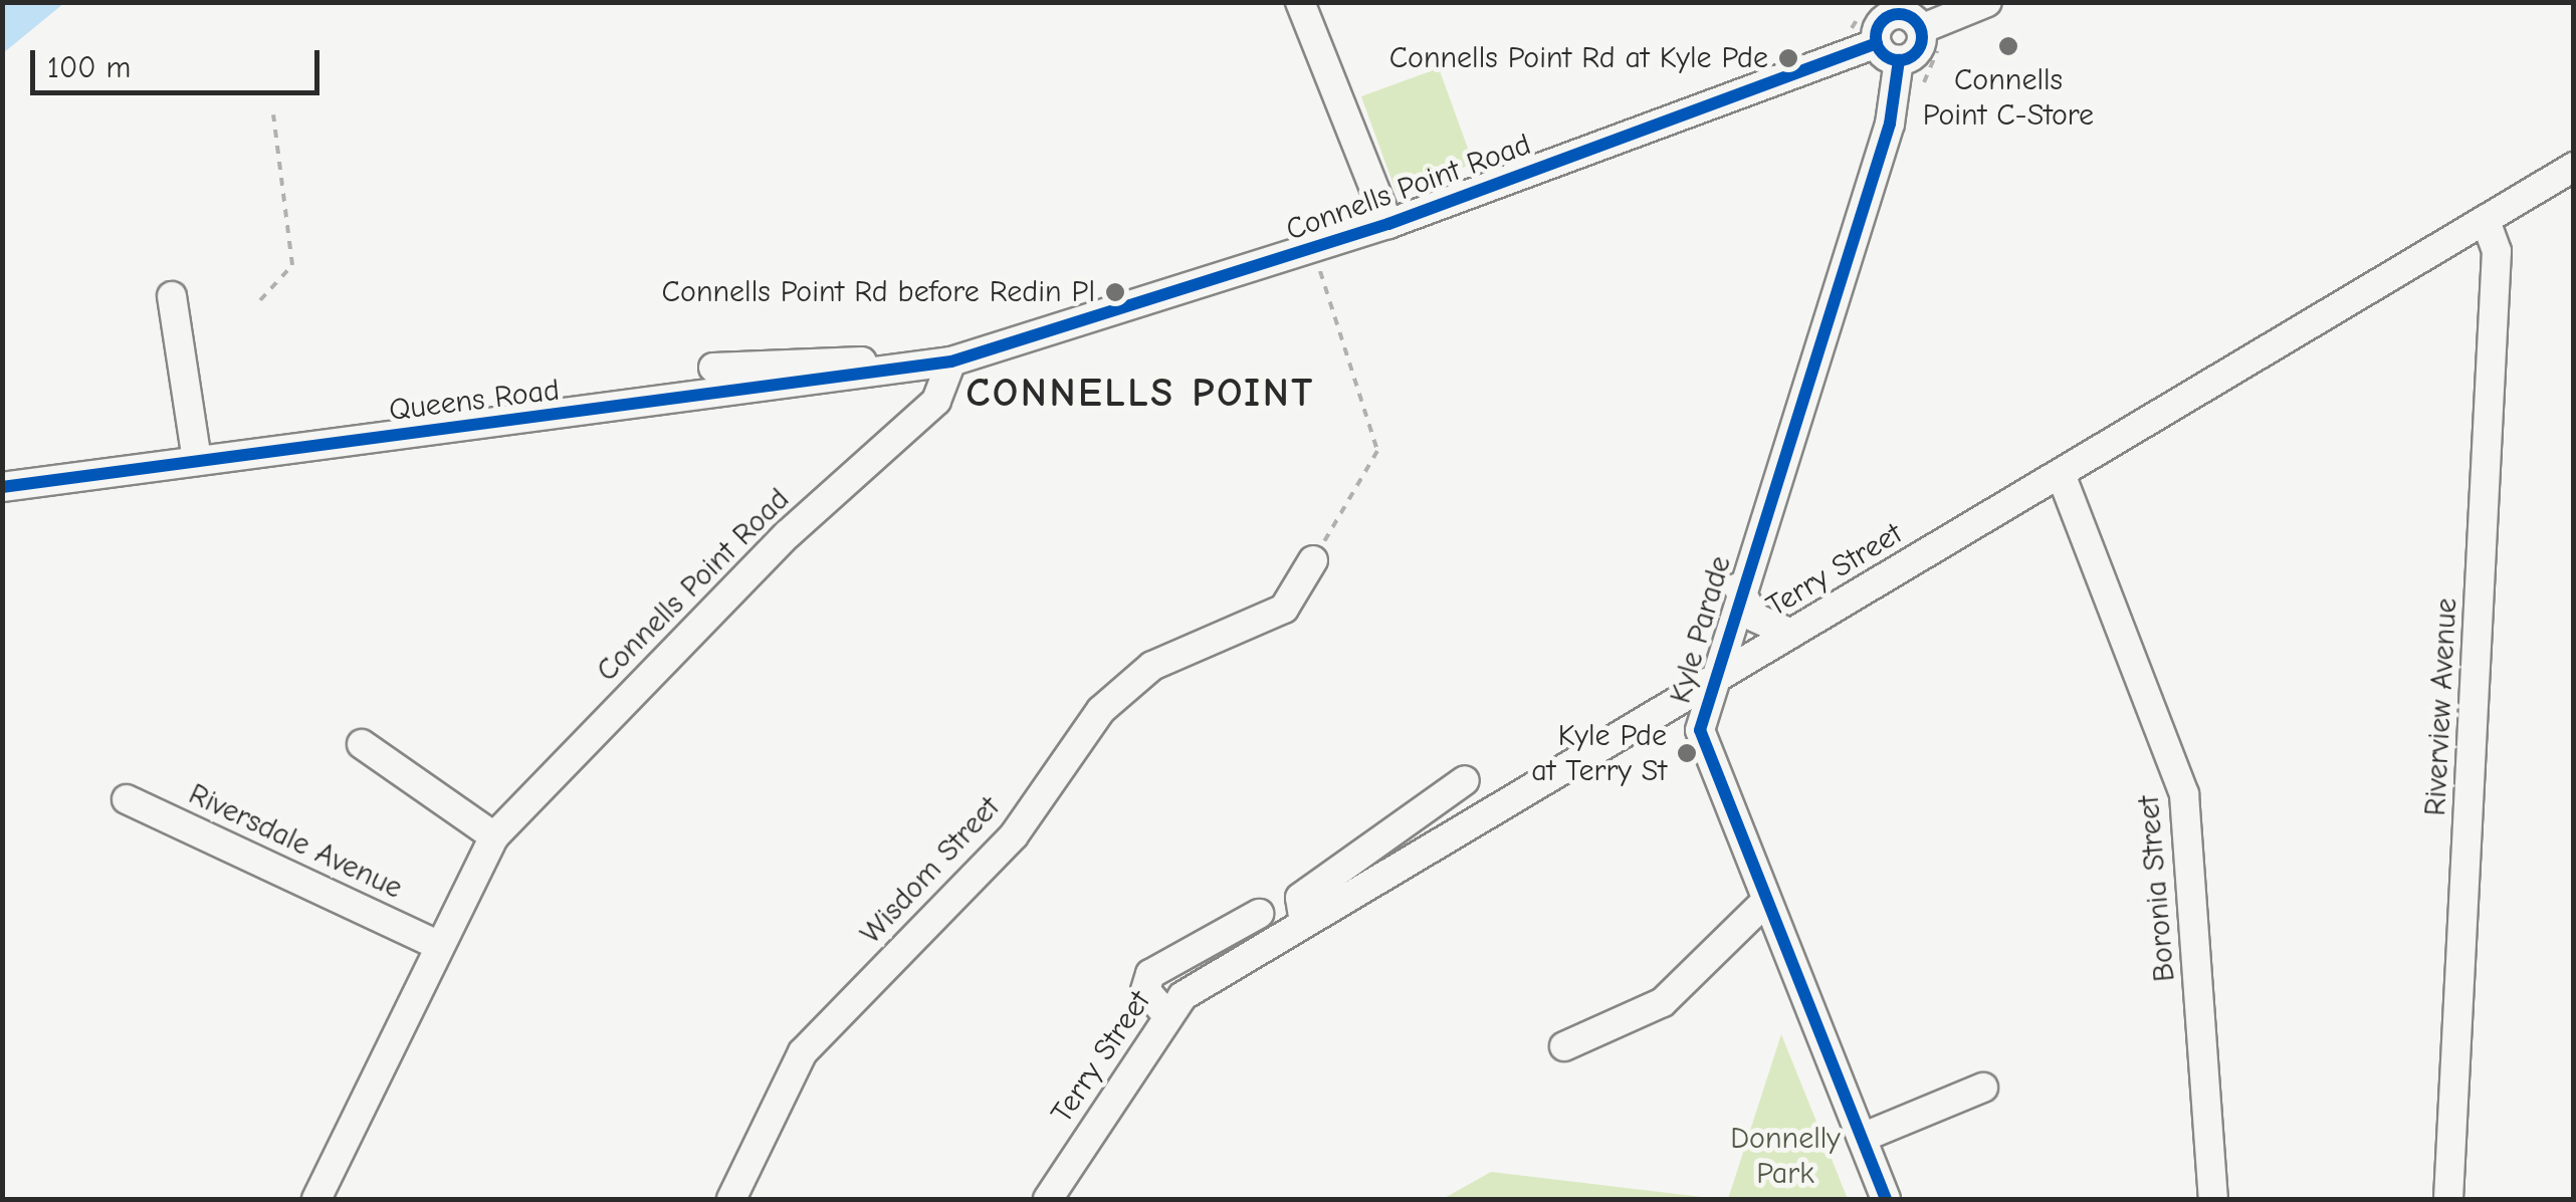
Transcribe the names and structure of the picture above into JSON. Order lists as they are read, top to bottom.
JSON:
{
  "streets": {
    "street": [
      "Connells Point Road",
      "Queens Road",
      "Terry Street",
      "Kyle Parade",
      "Riverview Avenue",
      "Riversdale Avenue",
      "Wisdom Street",
      "Boronia Street"
    ]
  },
  "crossings": [
    ["Connells Point Road", "Queens Road"],
    ["Connells Point Road", "Kyle Parade"],
    ["Connells Point Road", "Riversdale Avenue"],
    ["Terry Street", "Kyle Parade"],
    ["Terry Street", "Riverview Avenue"],
    ["Terry Street", "Boronia Street"]
  ],
  "districts": ["CONNELLS POINT"],
  "parks": ["Donnelly Park"],
  "places": [
    "Connells Point C-Store",
    "Connells Point Rd at Kyle Pde",
    "Connells Point Rd before Redin Pl",
    "Kyle Pde at Terry St"
  ],
  "scale_bar": "100 m"
}
